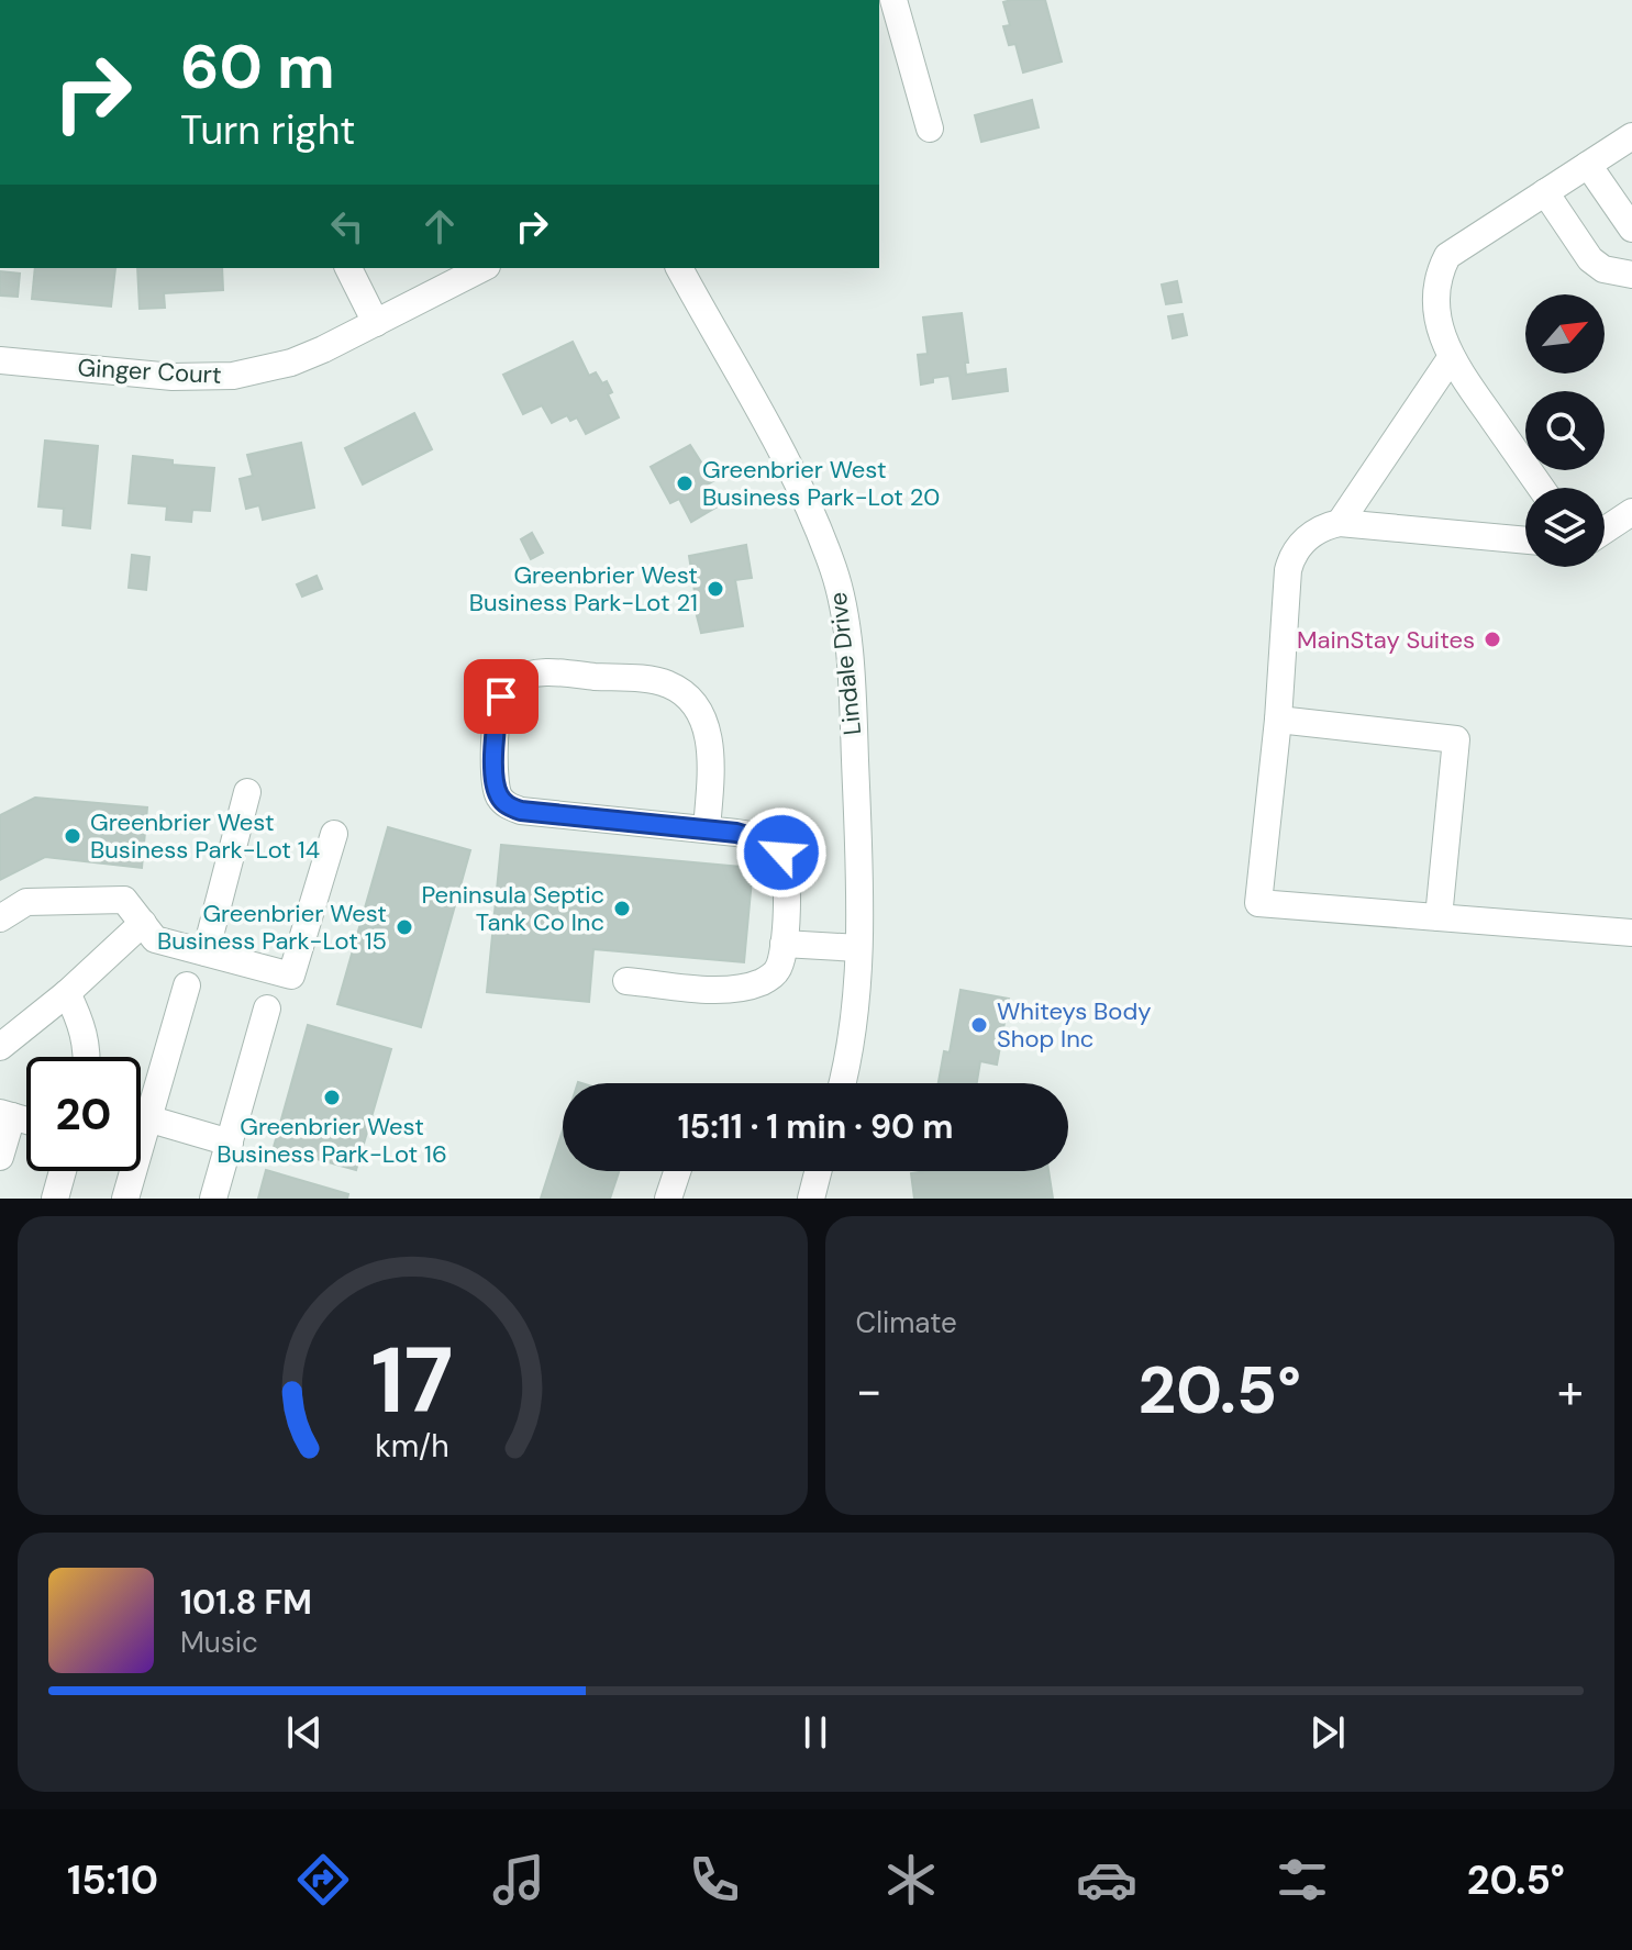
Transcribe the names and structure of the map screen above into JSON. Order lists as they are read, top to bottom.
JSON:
{
  "streets": {
    "street": ["Ginger Court", "Lindale Drive"]
  },
  "places": [
    "Greenbrier West Business Park-Lot 20",
    "Greenbrier West Business Park-Lot 21",
    "MainStay Suites",
    "Greenbrier West Business Park-Lot 14",
    "Peninsula Septic Tank Co Inc",
    "Greenbrier West Business Park-Lot 15",
    "Whiteys Body Shop Inc",
    "Greenbrier West Business Park-Lot 16"
  ],
  "north": "top right",
  "page": {
    "turn": ["60 m", "Turn right"],
    "limit": "20",
    "trip": "15:11 · 1 min · 90 m",
    "tile": "Climate",
    "heat": ["−", "20.5°", "+"],
    "song": ["101.8 FM", "Music"],
    "tabs": ["15:10", "20.5°"],
    "gauge": ["17", "km/h"]
  }
}
